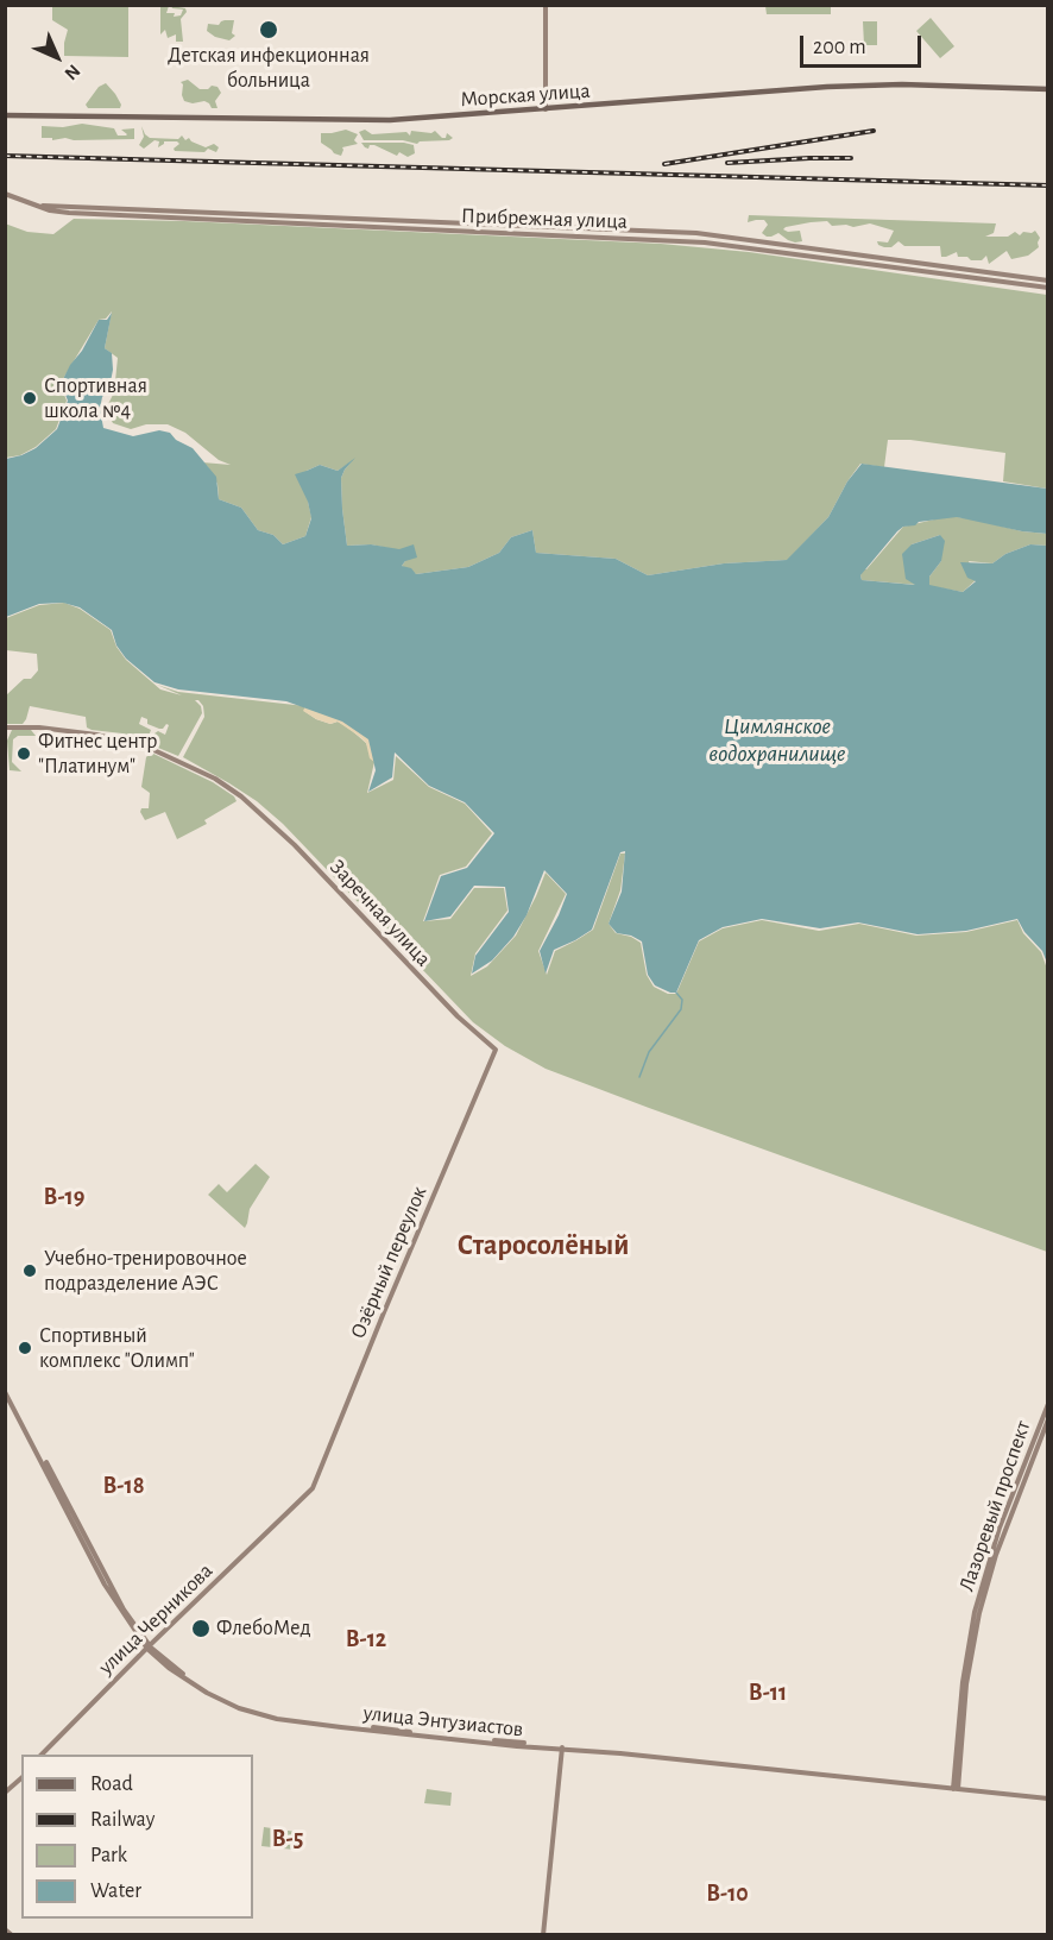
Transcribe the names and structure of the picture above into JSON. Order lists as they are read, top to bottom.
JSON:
{
  "streets": {
    "main road": ["Морская улица"],
    "street": [
      "Прибрежная улица",
      "Заречная улица",
      "Озёрный переулок",
      "Лазоревый проспект",
      "улица Черникова",
      "улица Энтузиастов"
    ]
  },
  "crossings": [
    ["Заречная улица", "Озёрный переулок"],
    ["Озёрный переулок", "улица Черникова"],
    ["Лазоревый проспект", "улица Энтузиастов"],
    ["улица Черникова", "улица Энтузиастов"]
  ],
  "districts": [
    "В-19",
    "Староcолёный",
    "В-18",
    "В-12",
    "В-11",
    "В-5",
    "В-10"
  ],
  "water": ["Цимлянское водохранилище"],
  "places": [
    "Детская инфекционная больница",
    "Спортивная школа №4",
    "Фитнес центр \"Платинум\"",
    "Учебно-тренировочное подразделение АЭС",
    "Спортивный комплекс \"Олимп\"",
    "ФлебоМед"
  ],
  "legend": [
    "Road",
    "Railway",
    "Park",
    "Water"
  ],
  "scale_bar": "200 m",
  "north": "bottom right"
}
